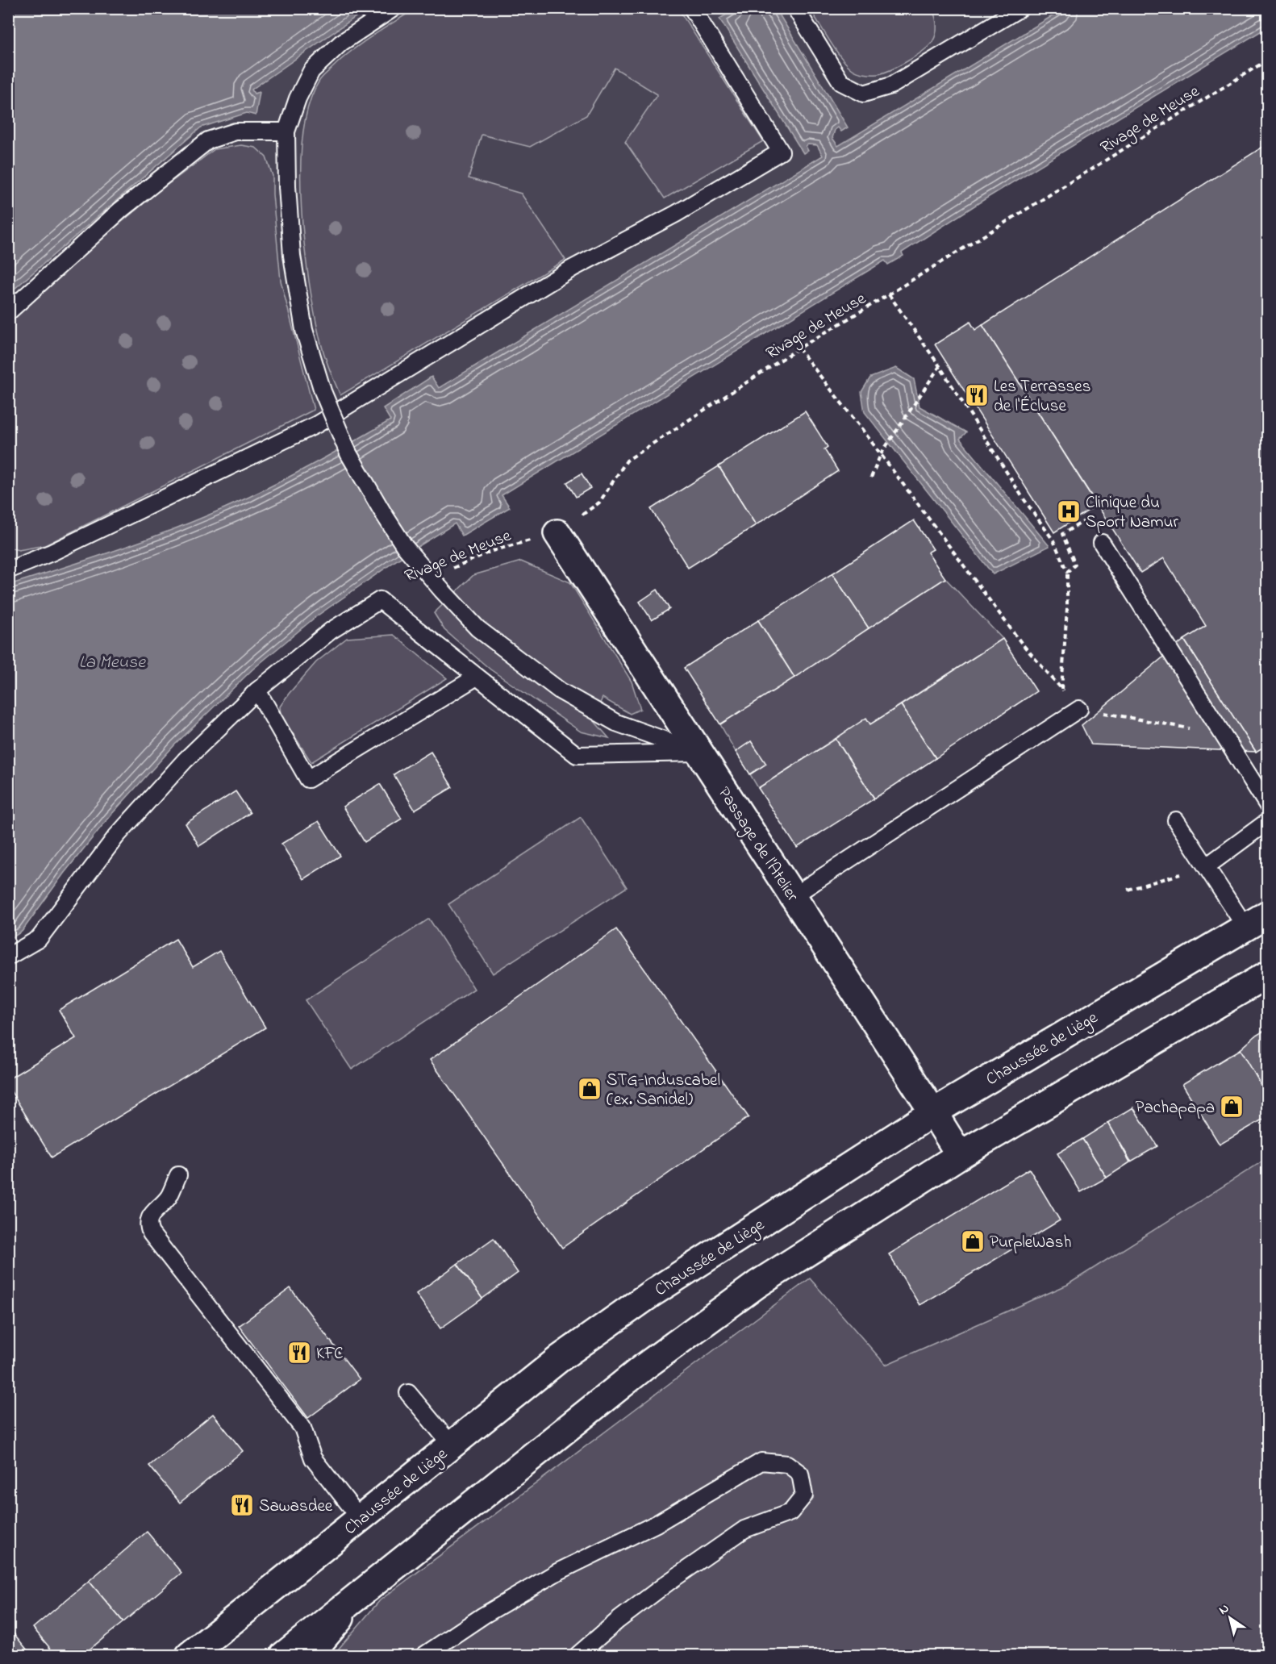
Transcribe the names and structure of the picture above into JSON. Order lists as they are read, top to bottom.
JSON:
{
  "streets": {
    "main road": ["Passage de l'Atelier", "Chaussée de Liège"],
    "path": ["Rivage de Meuse"]
  },
  "crossings": [
    ["Rivage de Meuse", "Passage de l'Atelier"],
    ["Passage de l'Atelier", "Chaussée de Liège"]
  ],
  "water": ["La Meuse"],
  "places": {
    "restaurant": ["Les Terrasses de l'Écluse", "KFC", "Sawasdee"],
    "hospital": ["Clinique du Sport Namur"],
    "shop": ["STG-Induscabel (ex. Sanidel)", "Pachapapa", "PurpleWash"]
  },
  "north": "top left"
}
